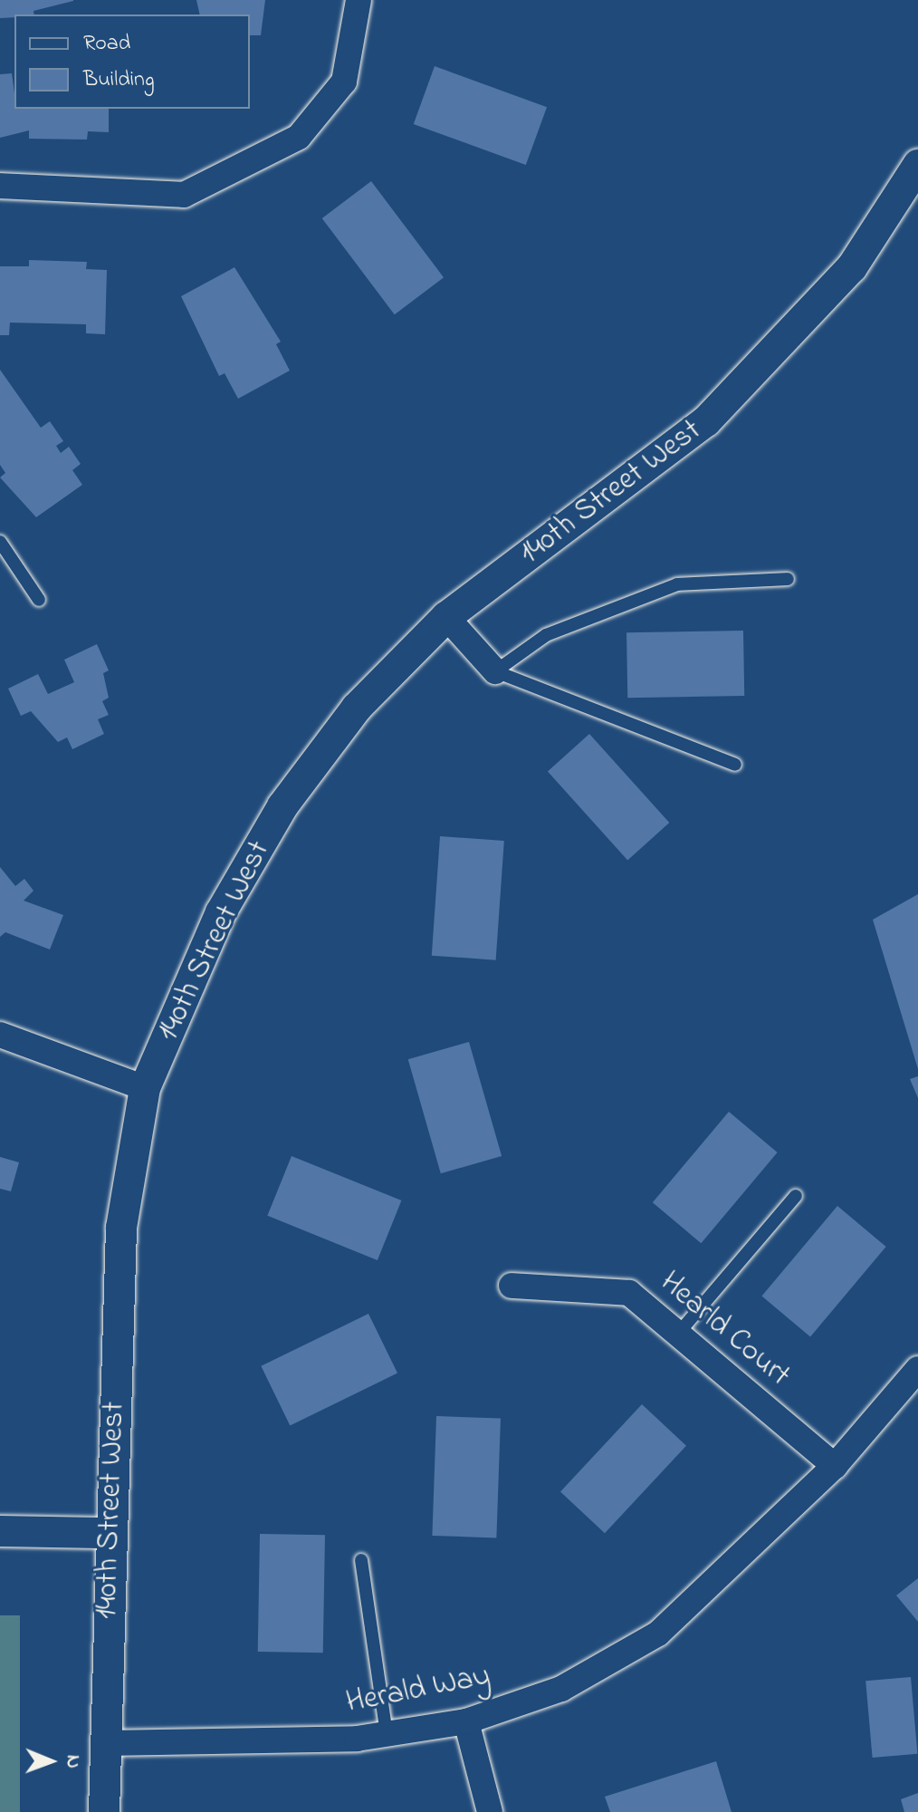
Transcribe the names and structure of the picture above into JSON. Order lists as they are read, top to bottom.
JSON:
{
  "streets": {
    "street": ["140th Street West", "Hearld Court", "Herald Way"]
  },
  "crossings": [
    ["140th Street West", "Herald Way"],
    ["Hearld Court", "Herald Way"]
  ],
  "legend": ["Road", "Building"],
  "north": "right"
}
